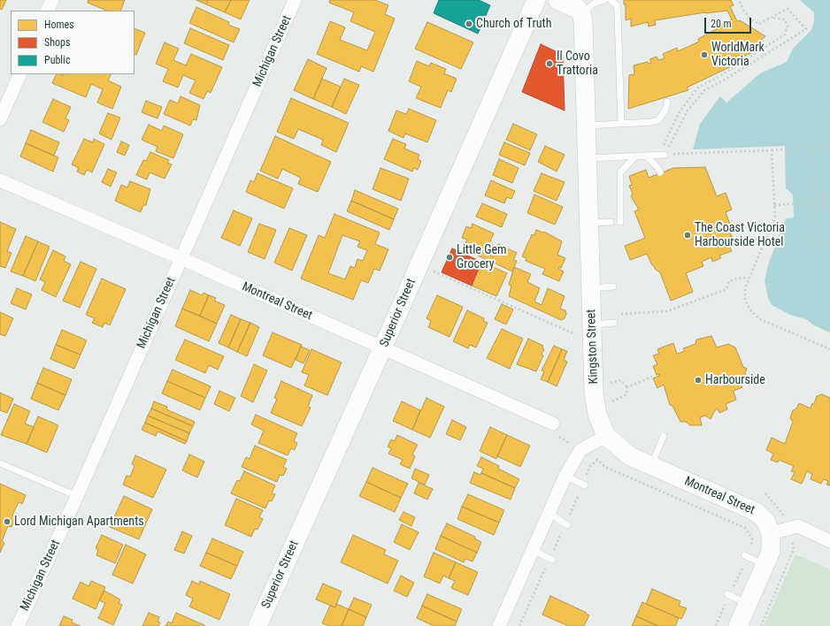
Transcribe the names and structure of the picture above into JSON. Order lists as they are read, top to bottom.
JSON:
{
  "streets": {
    "street": [
      "Michigan Street",
      "Montreal Street",
      "Superior Street",
      "Kingston Street"
    ]
  },
  "crossings": [
    ["Michigan Street", "Montreal Street"],
    ["Montreal Street", "Superior Street"],
    ["Montreal Street", "Kingston Street"]
  ],
  "places": [
    "Church of Truth",
    "WorldMark Victoria",
    "Il Covo Trattoria",
    "The Coast Victoria Harbourside Hotel",
    "Little Gem Grocery",
    "Harbourside",
    "Lord Michigan Apartments"
  ],
  "legend": ["Homes", "Shops", "Public"],
  "scale_bar": "20 m"
}
